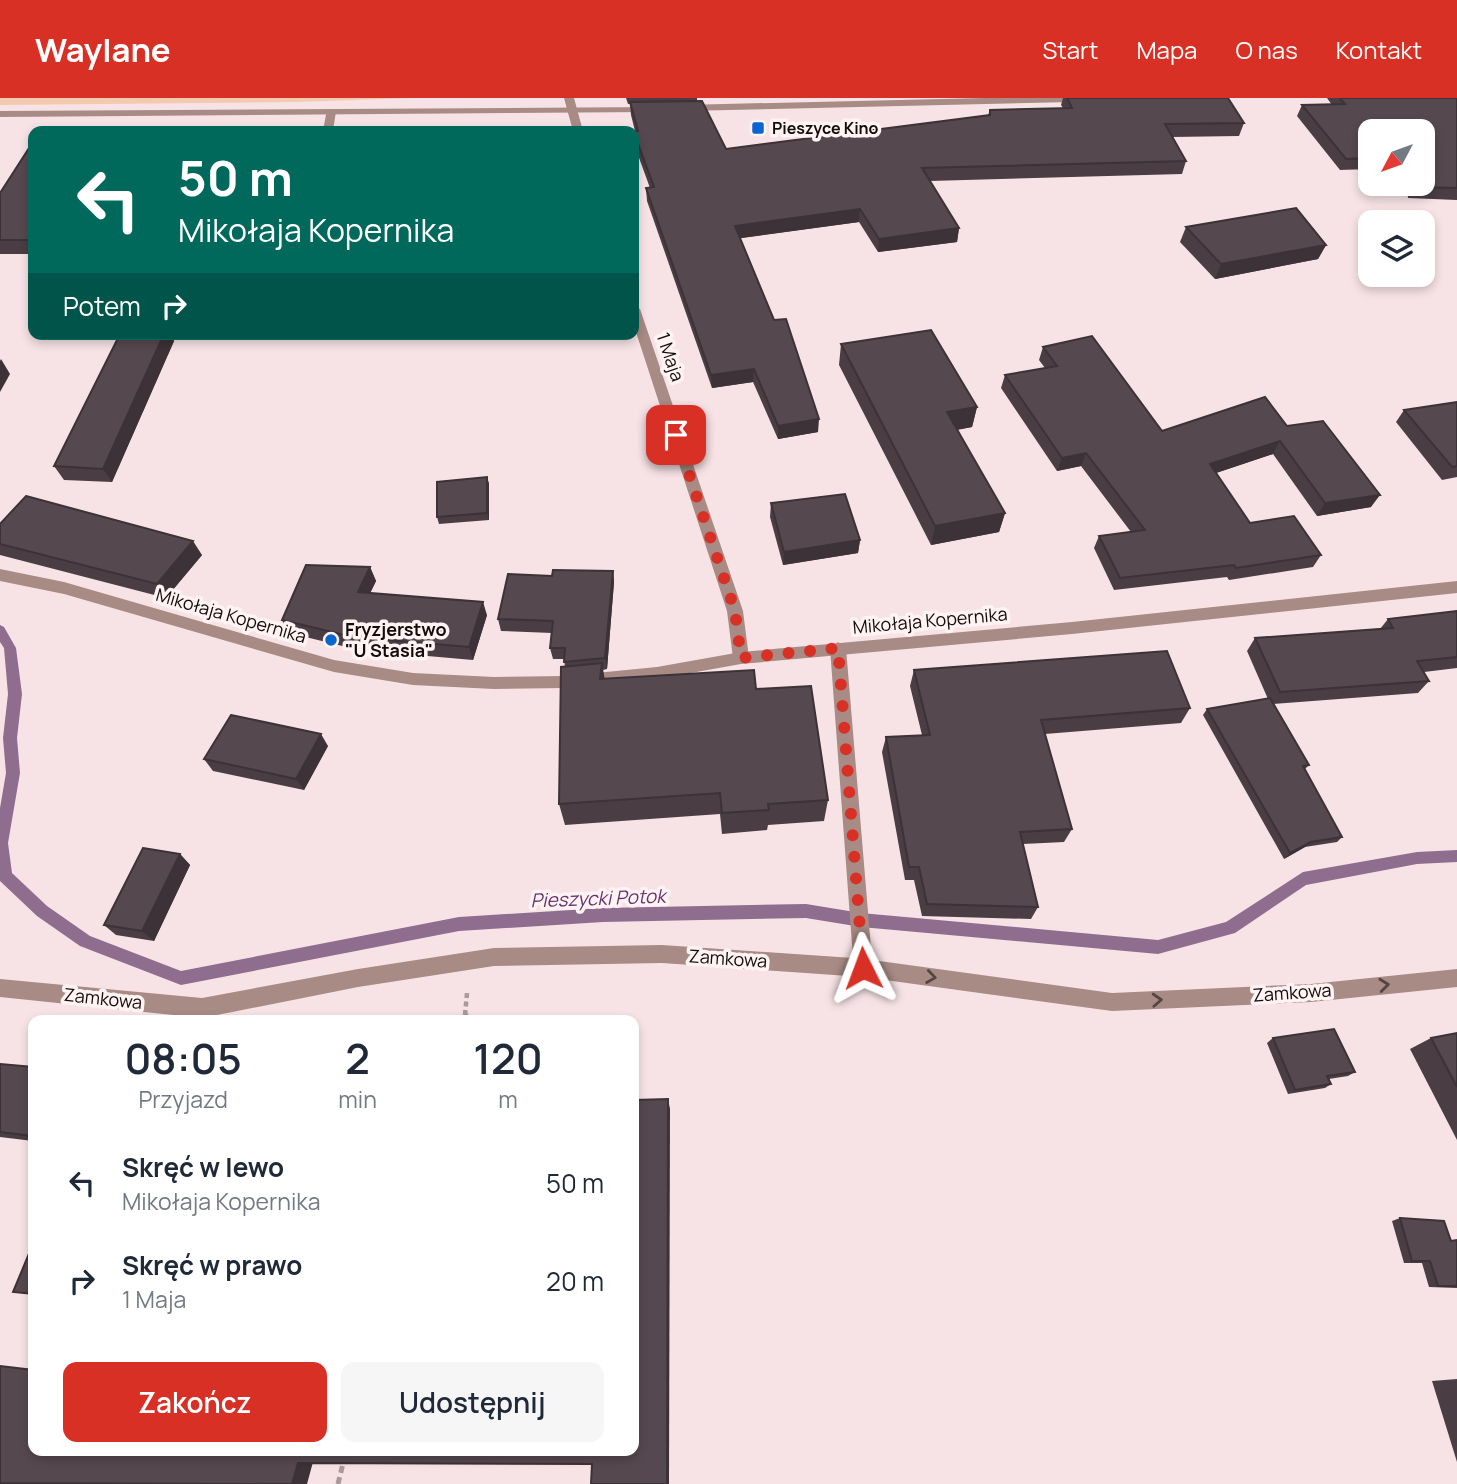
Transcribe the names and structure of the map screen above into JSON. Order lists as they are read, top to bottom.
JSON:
{
  "streets": {
    "street": ["1 Maja", "Mikołaja Kopernika", "Zamkowa"]
  },
  "crossings": [
    ["1 Maja", "Mikołaja Kopernika"]
  ],
  "one_way": ["Zamkowa"],
  "water": ["Pieszycki Potok"],
  "places": {
    "transit": ["Pieszyce Kino"],
    "other": ["Fryzjerstwo \"U Stasia\""]
  },
  "north": "bottom left",
  "page": {
    "header": "Waylane",
    "nav": [
      "Start",
      "Mapa",
      "O nas",
      "Kontakt"
    ],
    "turn": ["50 m", "Mikołaja Kopernika"],
    "then": "Potem",
    "eta": [
      "08:05",
      "Przyjazd",
      "2",
      "min",
      "120",
      "m"
    ],
    "list": [
      {
        "name": "Skręć w lewo",
        "note": "Mikołaja Kopernika",
        "value": "50 m"
      },
      {
        "name": "Skręć w prawo",
        "note": "1 Maja",
        "value": "20 m"
      }
    ],
    "buttons": ["Zakończ", "Udostępnij"]
  }
}
